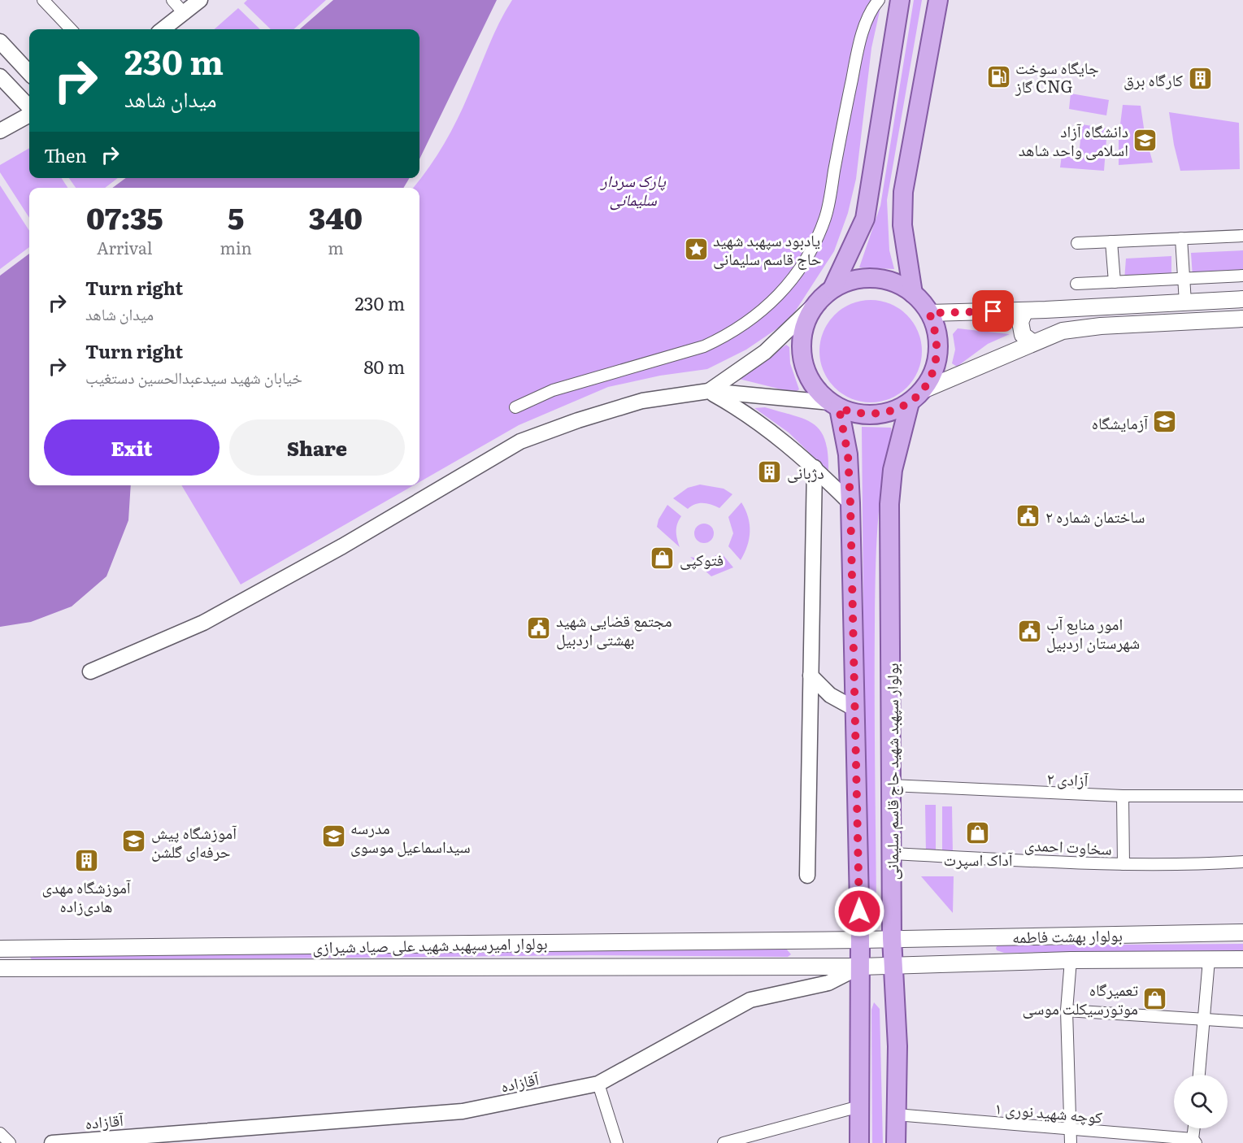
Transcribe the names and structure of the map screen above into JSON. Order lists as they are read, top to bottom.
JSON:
{
  "streets": {
    "main road": ["بولوار سپهبد شهید حاج قاسم سلیمانی", "بولوار بهشت فاطمه", "بولوار امیرسپهبد شهید علی صیاد شیرازی"],
    "street": [
      "آزادی ۲",
      "سخاوت احمدی",
      "آقازاده",
      "کوچه شهید نوری ۱"
    ]
  },
  "crossings": [
    ["بولوار سپهبد شهید حاج قاسم سلیمانی", "آزادی ۲"],
    ["بولوار سپهبد شهید حاج قاسم سلیمانی", "سخاوت احمدی"],
    ["بولوار سپهبد شهید حاج قاسم سلیمانی", "بولوار بهشت فاطمه"],
    ["بولوار سپهبد شهید حاج قاسم سلیمانی", "بولوار امیرسپهبد شهید علی صیاد شیرازی"],
    ["بولوار سپهبد شهید حاج قاسم سلیمانی", "آقازاده"],
    ["بولوار سپهبد شهید حاج قاسم سلیمانی", "کوچه شهید نوری ۱"],
    ["بولوار بهشت فاطمه", "بولوار امیرسپهبد شهید علی صیاد شیرازی"],
    ["بولوار بهشت فاطمه", "آقازاده"],
    ["بولوار امیرسپهبد شهید علی صیاد شیرازی", "آقازاده"]
  ],
  "parks": ["پارک سردار سلیمانی"],
  "places": {
    "fuel station": ["جایگاه سوخت گاز CNG"],
    "building": ["کارگاه برق", "دژبانی", "آموزشگاه مهدی هادی‌زاده"],
    "school or university": [
      "دانشگاه آزاد اسلامی واحد شاهد",
      "آزمایشگاه",
      "مدرسه سیداسماعیل موسوی",
      "آموزشگاه پیش حرفه‌ای گلشن"
    ],
    "place": ["یادبود سپهبد شهید حاج قاسم سلیمانی"],
    "public building": ["ساختمان شماره ۲", "مجتمع قضایی شهید بهشتی اردبیل", "امور منابع آب شهرستان اردبیل"],
    "shop": ["فتوکپی", "آداک اسپرت", "تعمیرگاه موتورسیکلت موسی"]
  },
  "page": {
    "turn": ["230 m", "میدان شاهد"],
    "then": "Then",
    "eta": [
      "07:35",
      "Arrival",
      "5",
      "min",
      "340",
      "m"
    ],
    "list": [
      {
        "name": "Turn right",
        "note": "میدان شاهد",
        "value": "230 m"
      },
      {
        "name": "Turn right",
        "note": "خیابان شهید سیدعبدالحسین دستغیب",
        "value": "80 m"
      }
    ],
    "buttons": ["Exit", "Share"]
  }
}
